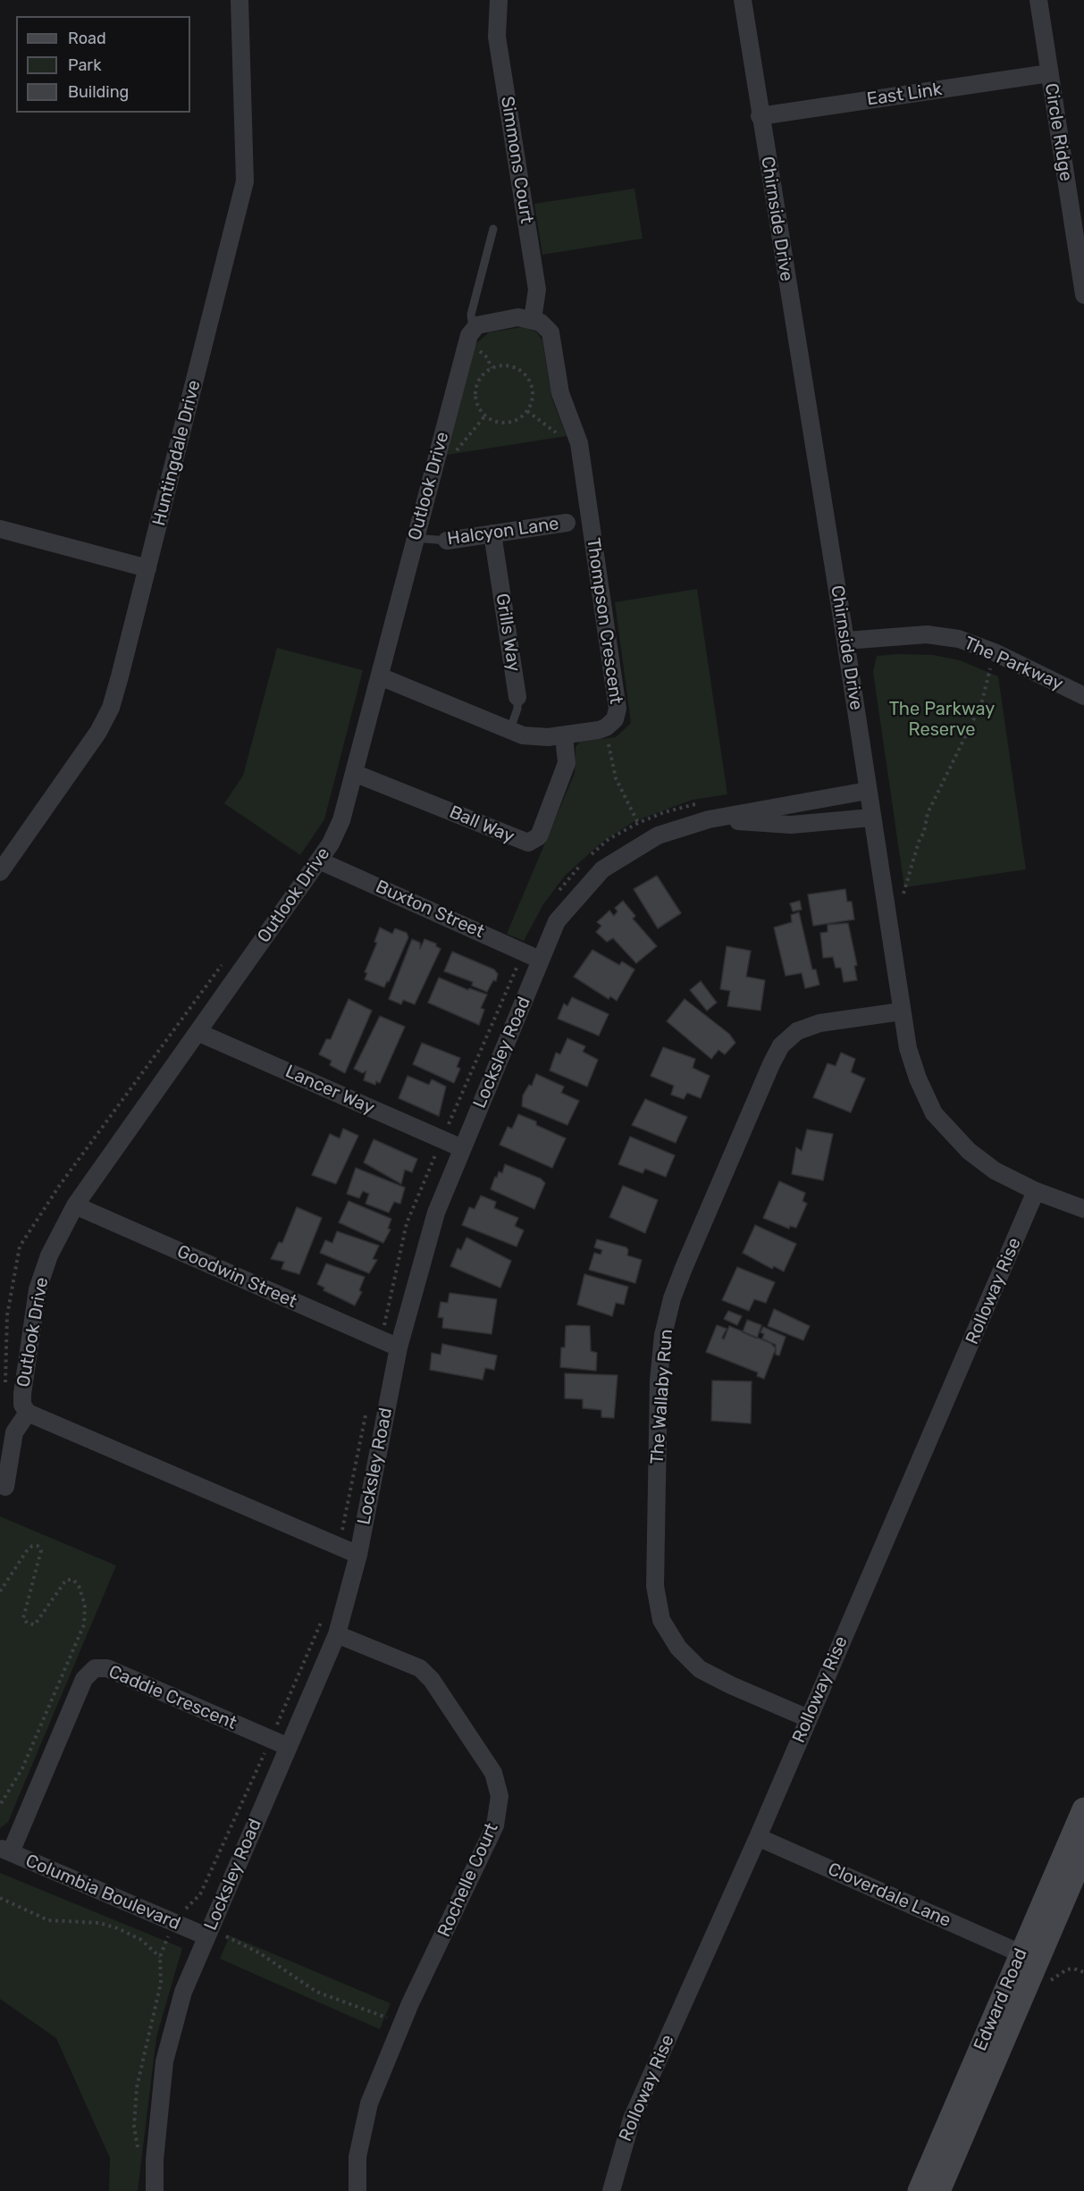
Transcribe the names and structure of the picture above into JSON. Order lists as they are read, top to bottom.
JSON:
{
  "streets": {
    "main road": ["Edward Road"],
    "street": [
      "East Link",
      "Circle Ridge",
      "Simmons Court",
      "Chirnside Drive",
      "Huntingdale Drive",
      "Outlook Drive",
      "Halcyon Lane",
      "Thompson Crescent",
      "Grills Way",
      "The Parkway",
      "Ball Way",
      "Buxton Street",
      "Locksley Road",
      "Lancer Way",
      "Goodwin Street",
      "Rolloway Rise",
      "The Wallaby Run",
      "Caddie Crescent",
      "Rochelle Court",
      "Columbia Boulevard",
      "Cloverdale Lane"
    ]
  },
  "crossings": [
    ["East Link", "Circle Ridge"],
    ["East Link", "Chirnside Drive"],
    ["Simmons Court", "Thompson Crescent"],
    ["Chirnside Drive", "The Parkway"],
    ["Chirnside Drive", "Locksley Road"],
    ["Chirnside Drive", "Rolloway Rise"],
    ["Chirnside Drive", "The Wallaby Run"],
    ["Outlook Drive", "Halcyon Lane"],
    ["Outlook Drive", "Thompson Crescent"],
    ["Outlook Drive", "Ball Way"],
    ["Outlook Drive", "Buxton Street"],
    ["Outlook Drive", "Locksley Road"],
    ["Outlook Drive", "Lancer Way"],
    ["Outlook Drive", "Goodwin Street"],
    ["Halcyon Lane", "Thompson Crescent"],
    ["Halcyon Lane", "Grills Way"],
    ["Thompson Crescent", "Grills Way"],
    ["Thompson Crescent", "Ball Way"],
    ["Buxton Street", "Locksley Road"],
    ["Locksley Road", "Lancer Way"],
    ["Locksley Road", "Goodwin Street"],
    ["Locksley Road", "Caddie Crescent"],
    ["Locksley Road", "Rochelle Court"],
    ["Locksley Road", "Columbia Boulevard"],
    ["Rolloway Rise", "The Wallaby Run"],
    ["Rolloway Rise", "Cloverdale Lane"],
    ["Caddie Crescent", "Columbia Boulevard"],
    ["Cloverdale Lane", "Edward Road"]
  ],
  "parks": ["The Parkway Reserve"],
  "legend": ["Road", "Park", "Building"]
}
